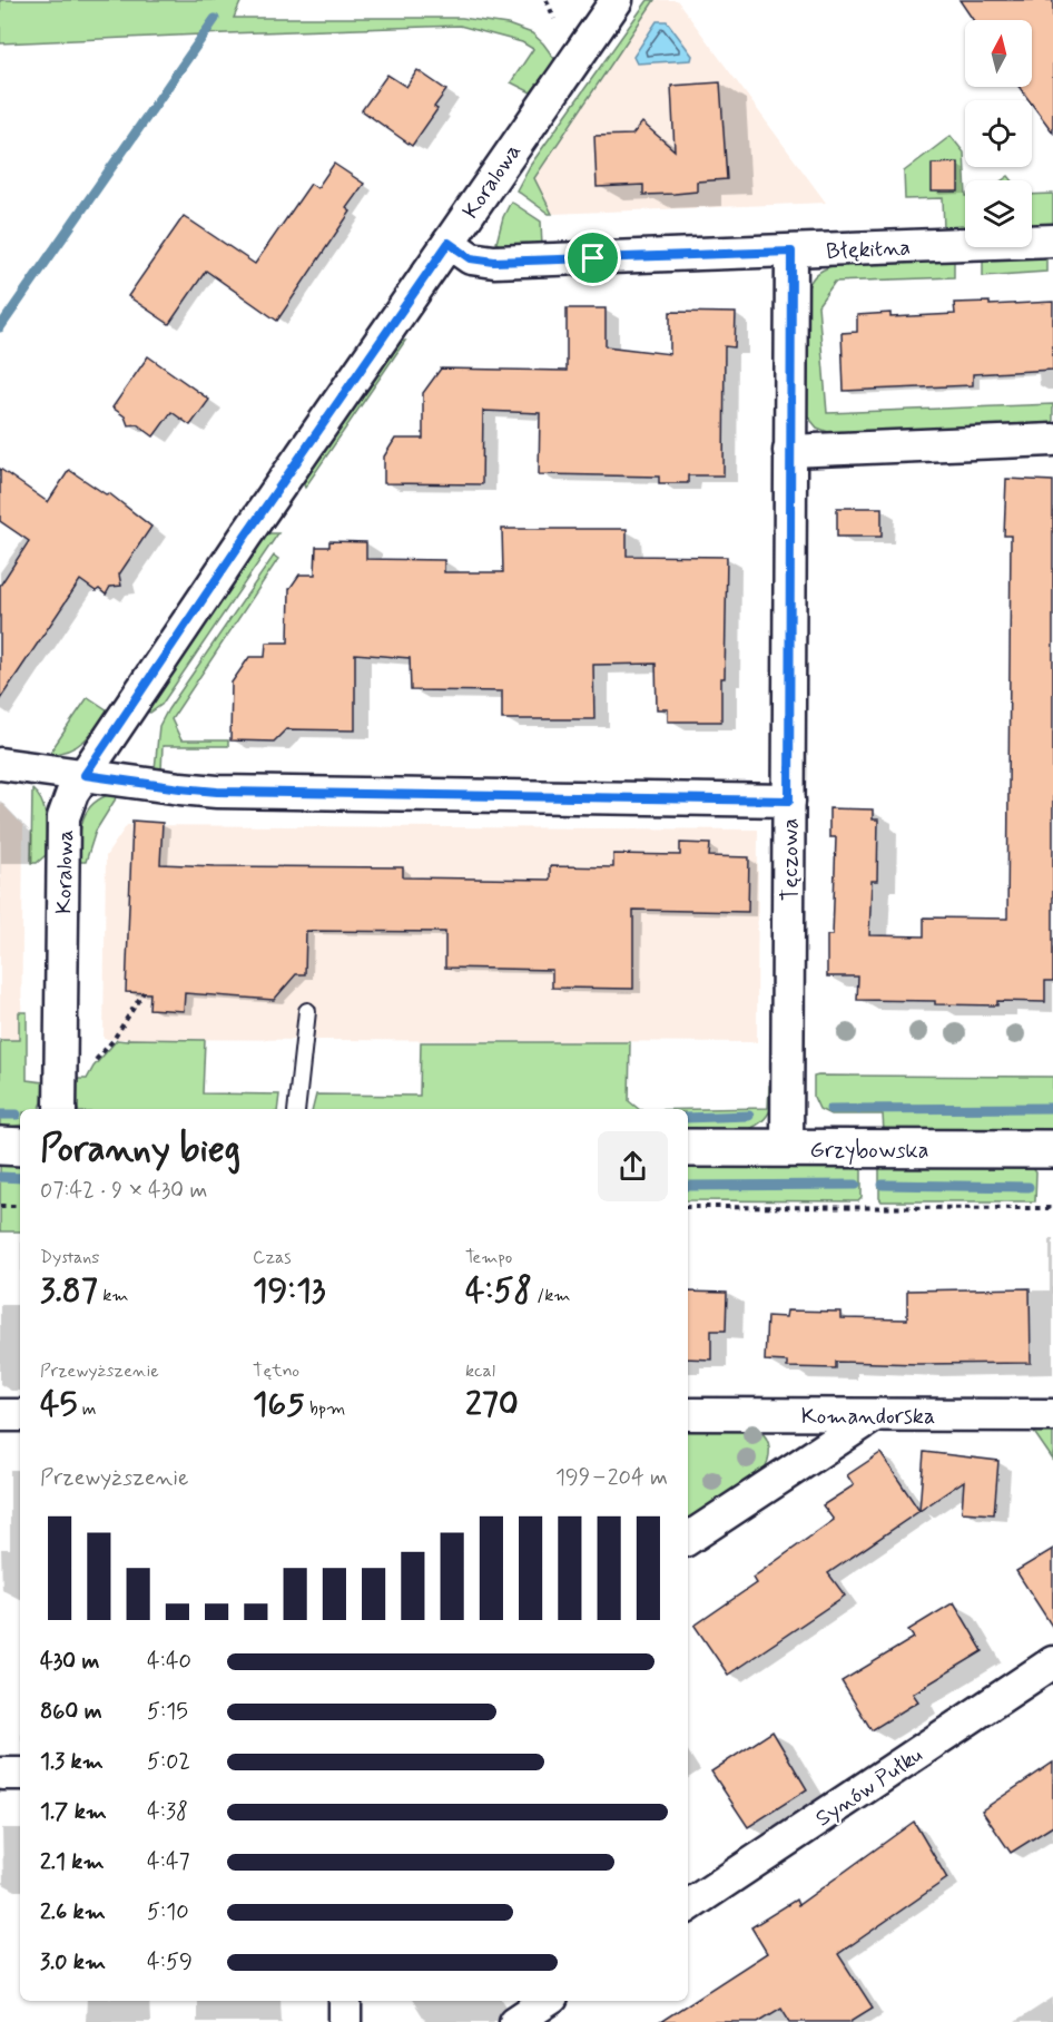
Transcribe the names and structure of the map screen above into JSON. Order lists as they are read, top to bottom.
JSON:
{
  "streets": {
    "street": [
      "Koralowa",
      "Błękitna",
      "Tęczowa",
      "Grzybowska",
      "Komandorska",
      "Synów Pułku"
    ]
  },
  "crossings": [
    ["Koralowa", "Błękitna"],
    ["Błękitna", "Tęczowa"],
    ["Tęczowa", "Grzybowska"]
  ],
  "north": "top",
  "page": {
    "heading": ["Poranny bieg", "07:42 · 9 × 430 m"],
    "stats": [
      ["Dystans", "3.87 km"],
      ["Czas", "19:13"],
      ["Tempo", "4:58 /km"],
      ["Przewyższenie", "45 m"],
      ["Tętno", "165 bpm"],
      ["kcal", "270"]
    ],
    "chart": ["Przewyższenie", "199–204 m"],
    "list": [
      {
        "name": "430 m",
        "note": "4:40"
      },
      {
        "name": "860 m",
        "note": "5:15"
      },
      {
        "name": "1.3 km",
        "note": "5:02"
      },
      {
        "name": "1.7 km",
        "note": "4:38"
      },
      {
        "name": "2.1 km",
        "note": "4:47"
      },
      {
        "name": "2.6 km",
        "note": "5:10"
      },
      {
        "name": "3.0 km",
        "note": "4:59"
      }
    ]
  }
}
